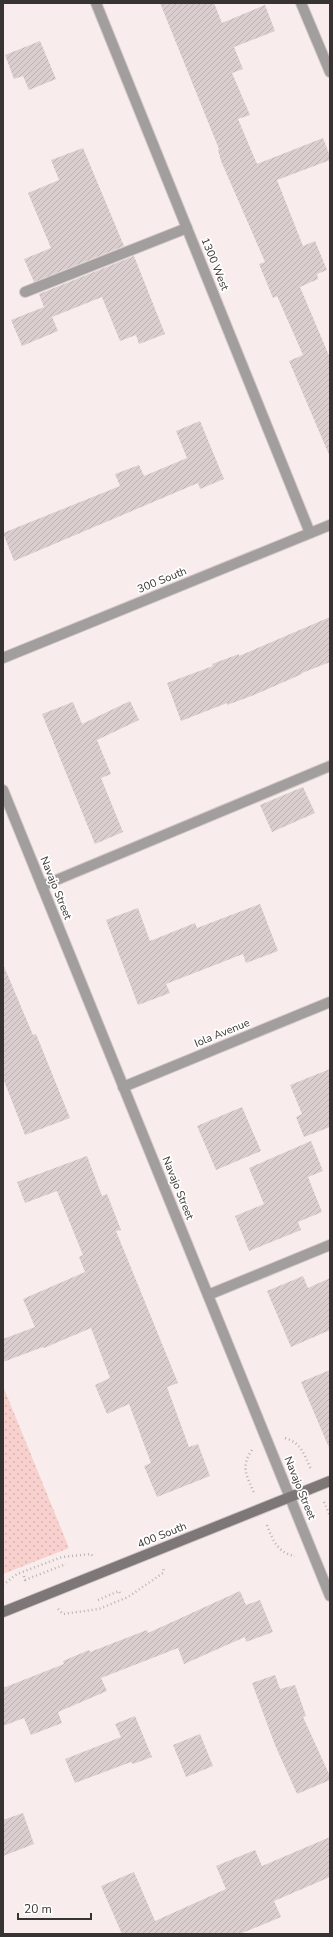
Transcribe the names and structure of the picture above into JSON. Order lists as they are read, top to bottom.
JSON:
{
  "streets": {
    "main road": ["400 South"],
    "street": [
      "1300 West",
      "300 South",
      "Navajo Street",
      "Iola Avenue"
    ]
  },
  "crossings": [
    ["1300 West", "300 South"],
    ["Navajo Street", "Iola Avenue"],
    ["Navajo Street", "400 South"]
  ],
  "scale_bar": "20 m"
}
